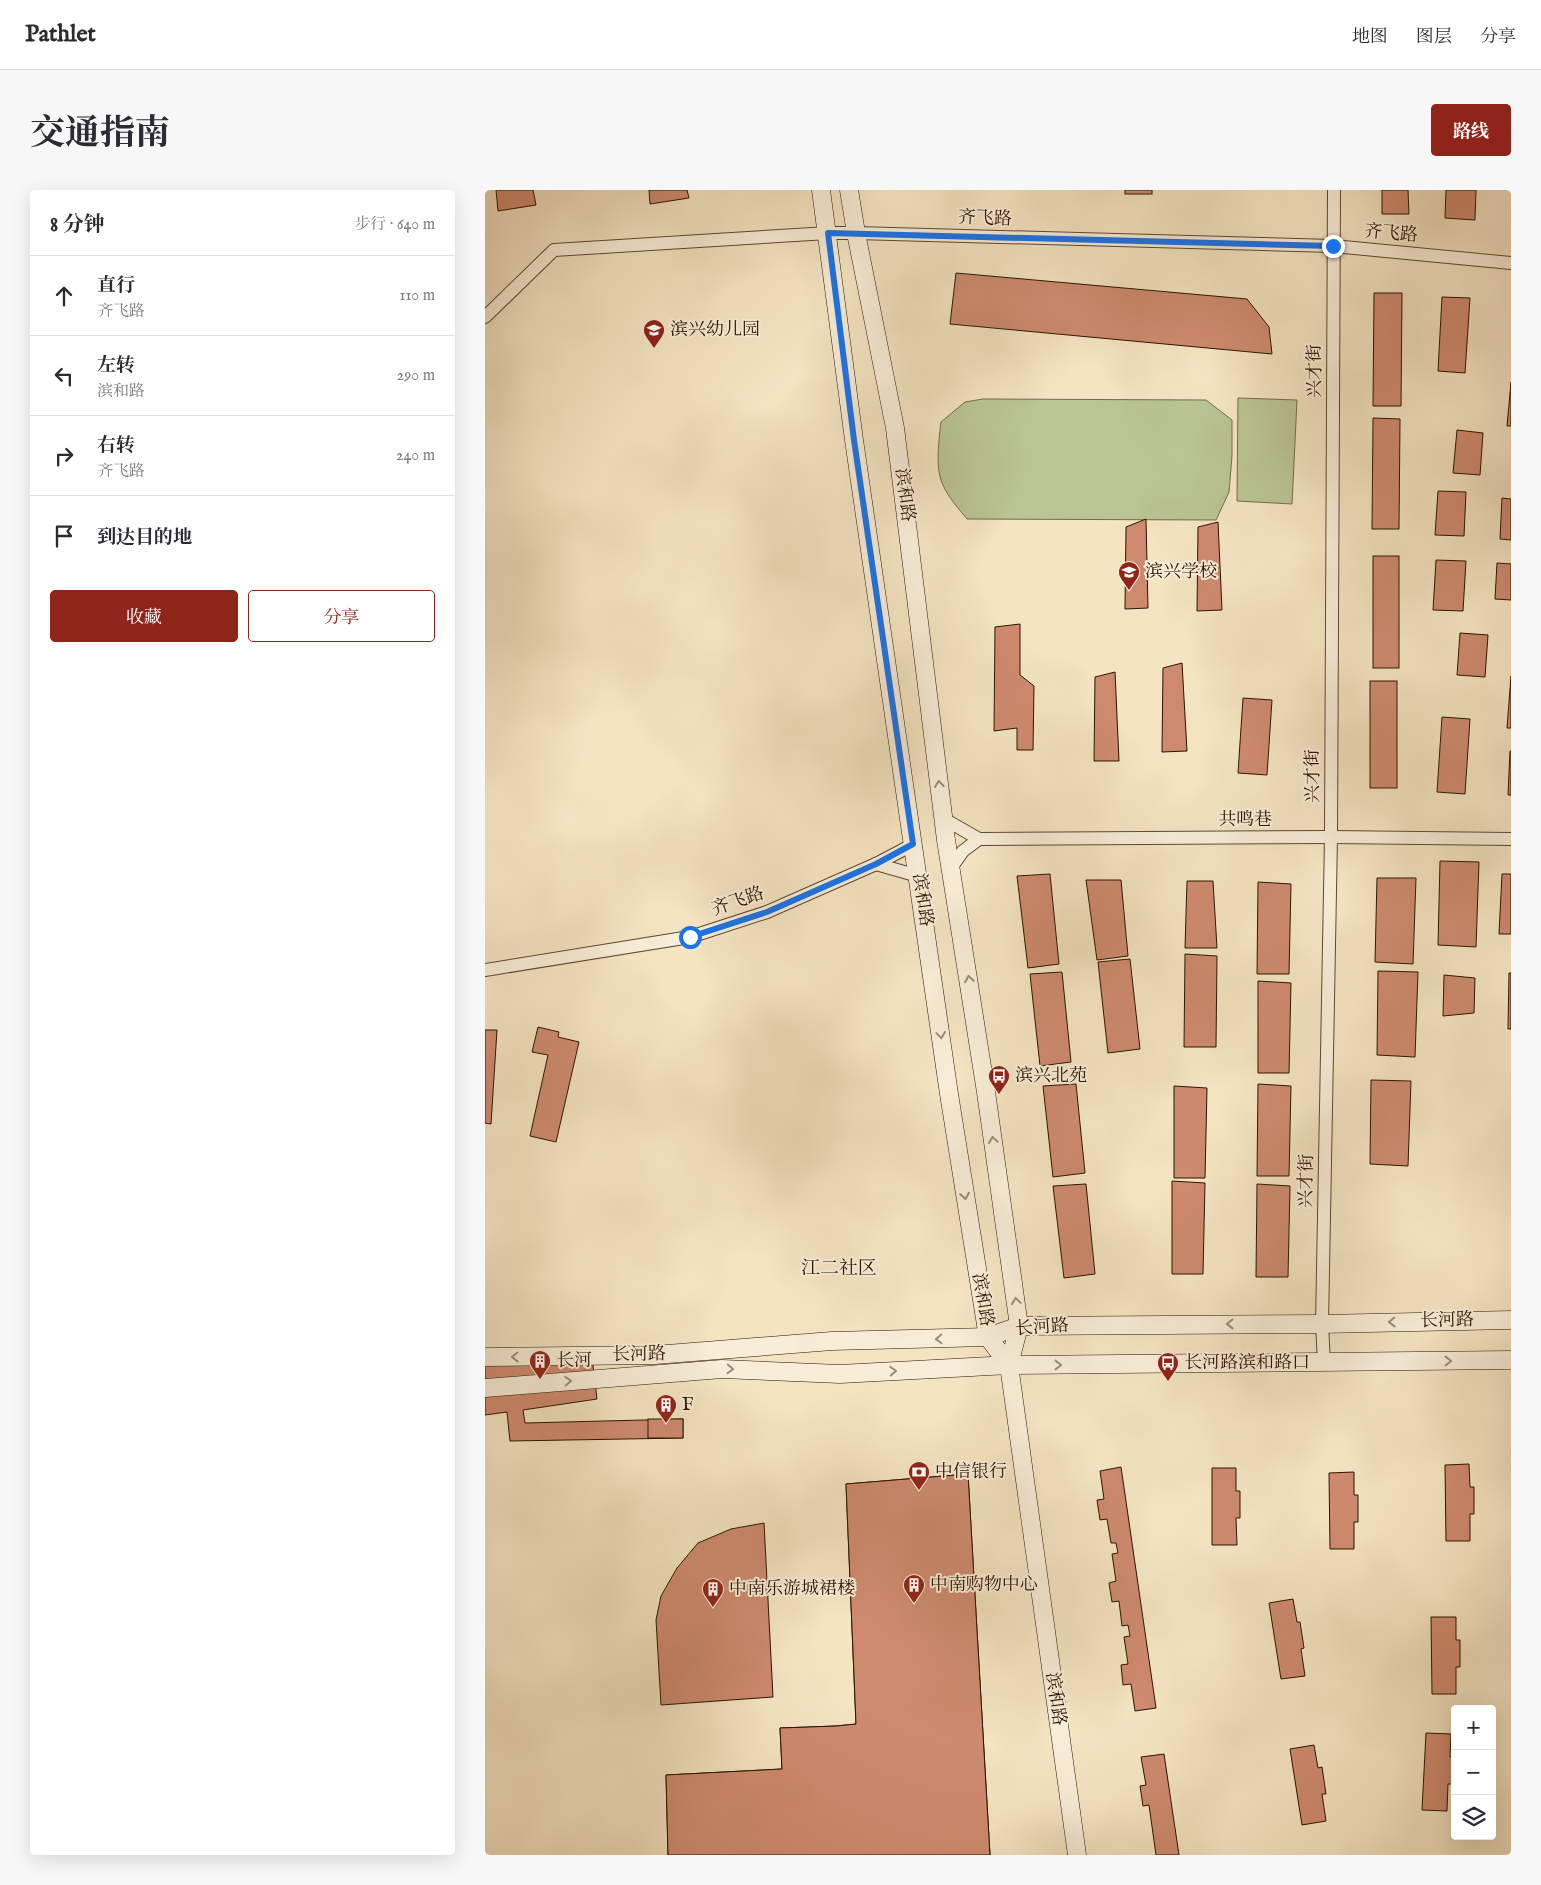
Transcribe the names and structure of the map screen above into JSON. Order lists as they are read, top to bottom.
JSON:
{
  "streets": {
    "main road": ["滨和路", "长河路"],
    "street": ["齐飞路", "兴才街", "共鸣巷"]
  },
  "crossings": [
    ["齐飞路", "兴才街"],
    ["齐飞路", "滨和路"],
    ["兴才街", "共鸣巷"],
    ["兴才街", "长河路"],
    ["滨和路", "长河路"]
  ],
  "districts": ["江二社区"],
  "places": {
    "school or university": ["滨兴幼儿园", "滨兴学校"],
    "bus stop": ["滨兴北苑", "长河路滨和路口"],
    "building": [
      "长河",
      "F",
      "中南购物中心",
      "中南乐游城裙楼"
    ],
    "bank": ["中信银行"]
  },
  "page": {
    "header": "Pathlet",
    "nav": ["地图", "图层", "分享"],
    "title": "交通指南",
    "buttons": [
      "路线",
      ["收藏", "分享"]
    ],
    "heading": ["8 分钟", "步行 · 640 m"],
    "list": [
      ["直行", "齐飞路", "110 m"],
      ["左转", "滨和路", "290 m"],
      ["右转", "齐飞路", "240 m"],
      "到达目的地"
    ],
    "map_buttons": ["+", "−"]
  }
}
